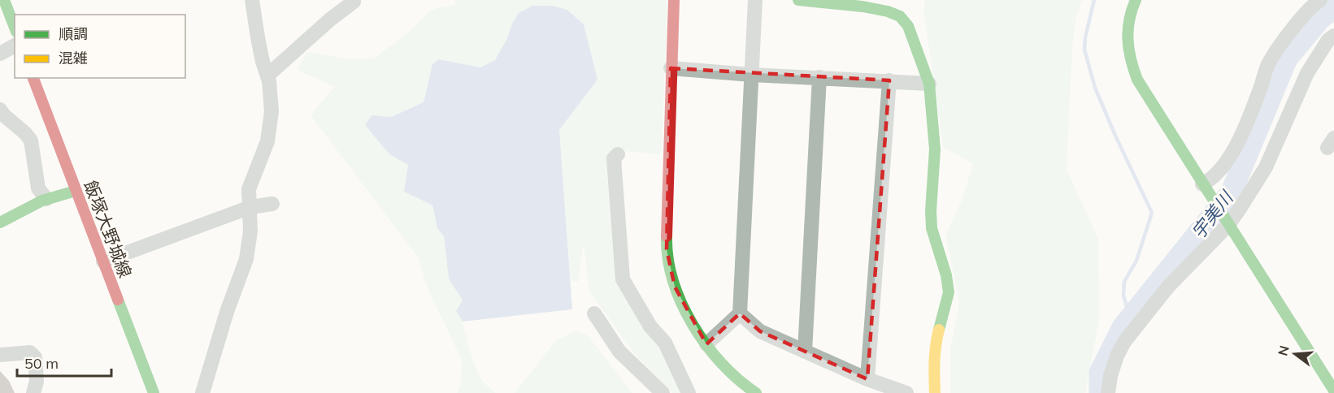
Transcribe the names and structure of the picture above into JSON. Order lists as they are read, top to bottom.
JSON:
{
  "streets": {
    "street": ["飯塚大野城線"]
  },
  "water": ["宇美川"],
  "legend": ["順調", "混雑"],
  "scale_bar": "50 m",
  "north": "left"
}
